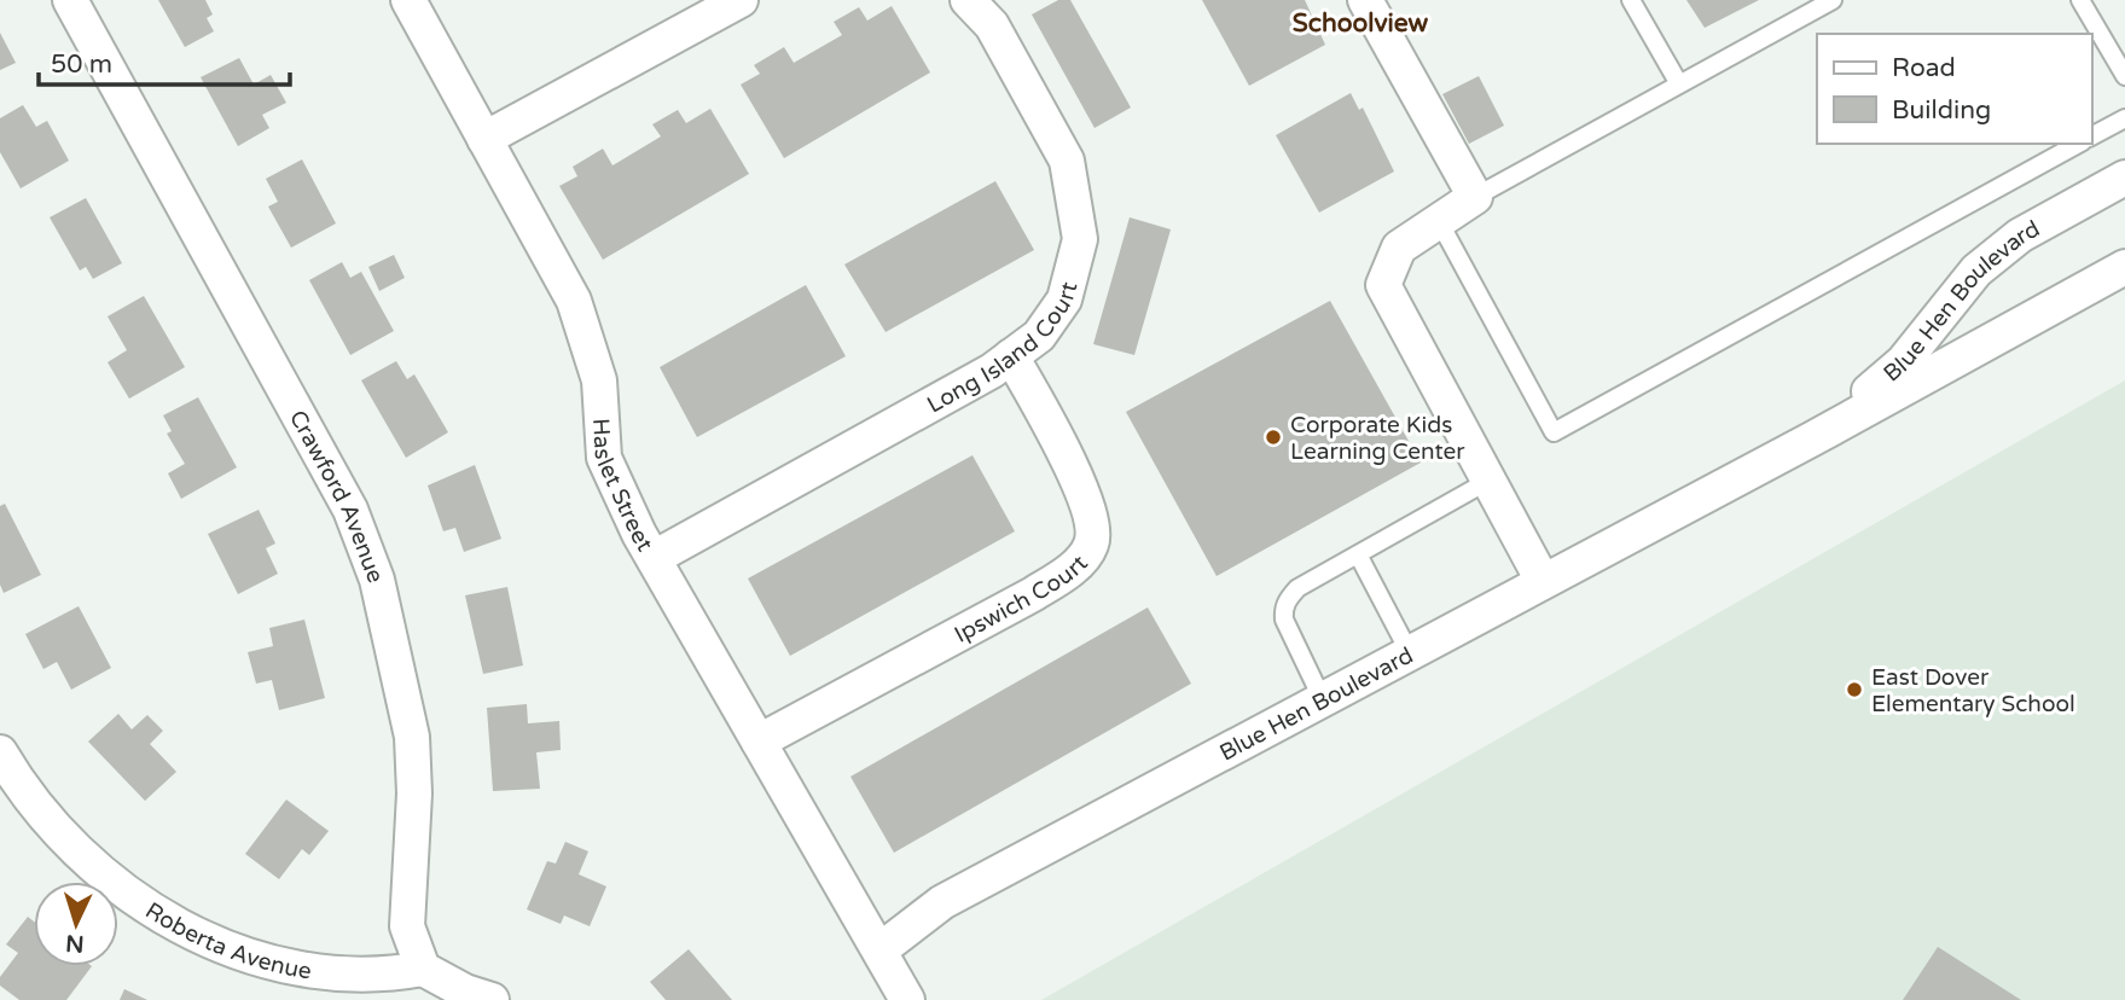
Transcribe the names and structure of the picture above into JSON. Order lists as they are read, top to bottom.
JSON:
{
  "streets": {
    "street": [
      "Blue Hen Boulevard",
      "Long Island Court",
      "Haslet Street",
      "Crawford Avenue",
      "Ipswich Court",
      "Roberta Avenue"
    ]
  },
  "crossings": [
    ["Blue Hen Boulevard", "Haslet Street"],
    ["Long Island Court", "Haslet Street"],
    ["Long Island Court", "Ipswich Court"],
    ["Haslet Street", "Ipswich Court"],
    ["Crawford Avenue", "Roberta Avenue"]
  ],
  "districts": ["Schoolview"],
  "places": ["Corporate Kids Learning Center", "East Dover Elementary School"],
  "legend": ["Road", "Building"],
  "scale_bar": "50 m",
  "north": "bottom"
}
